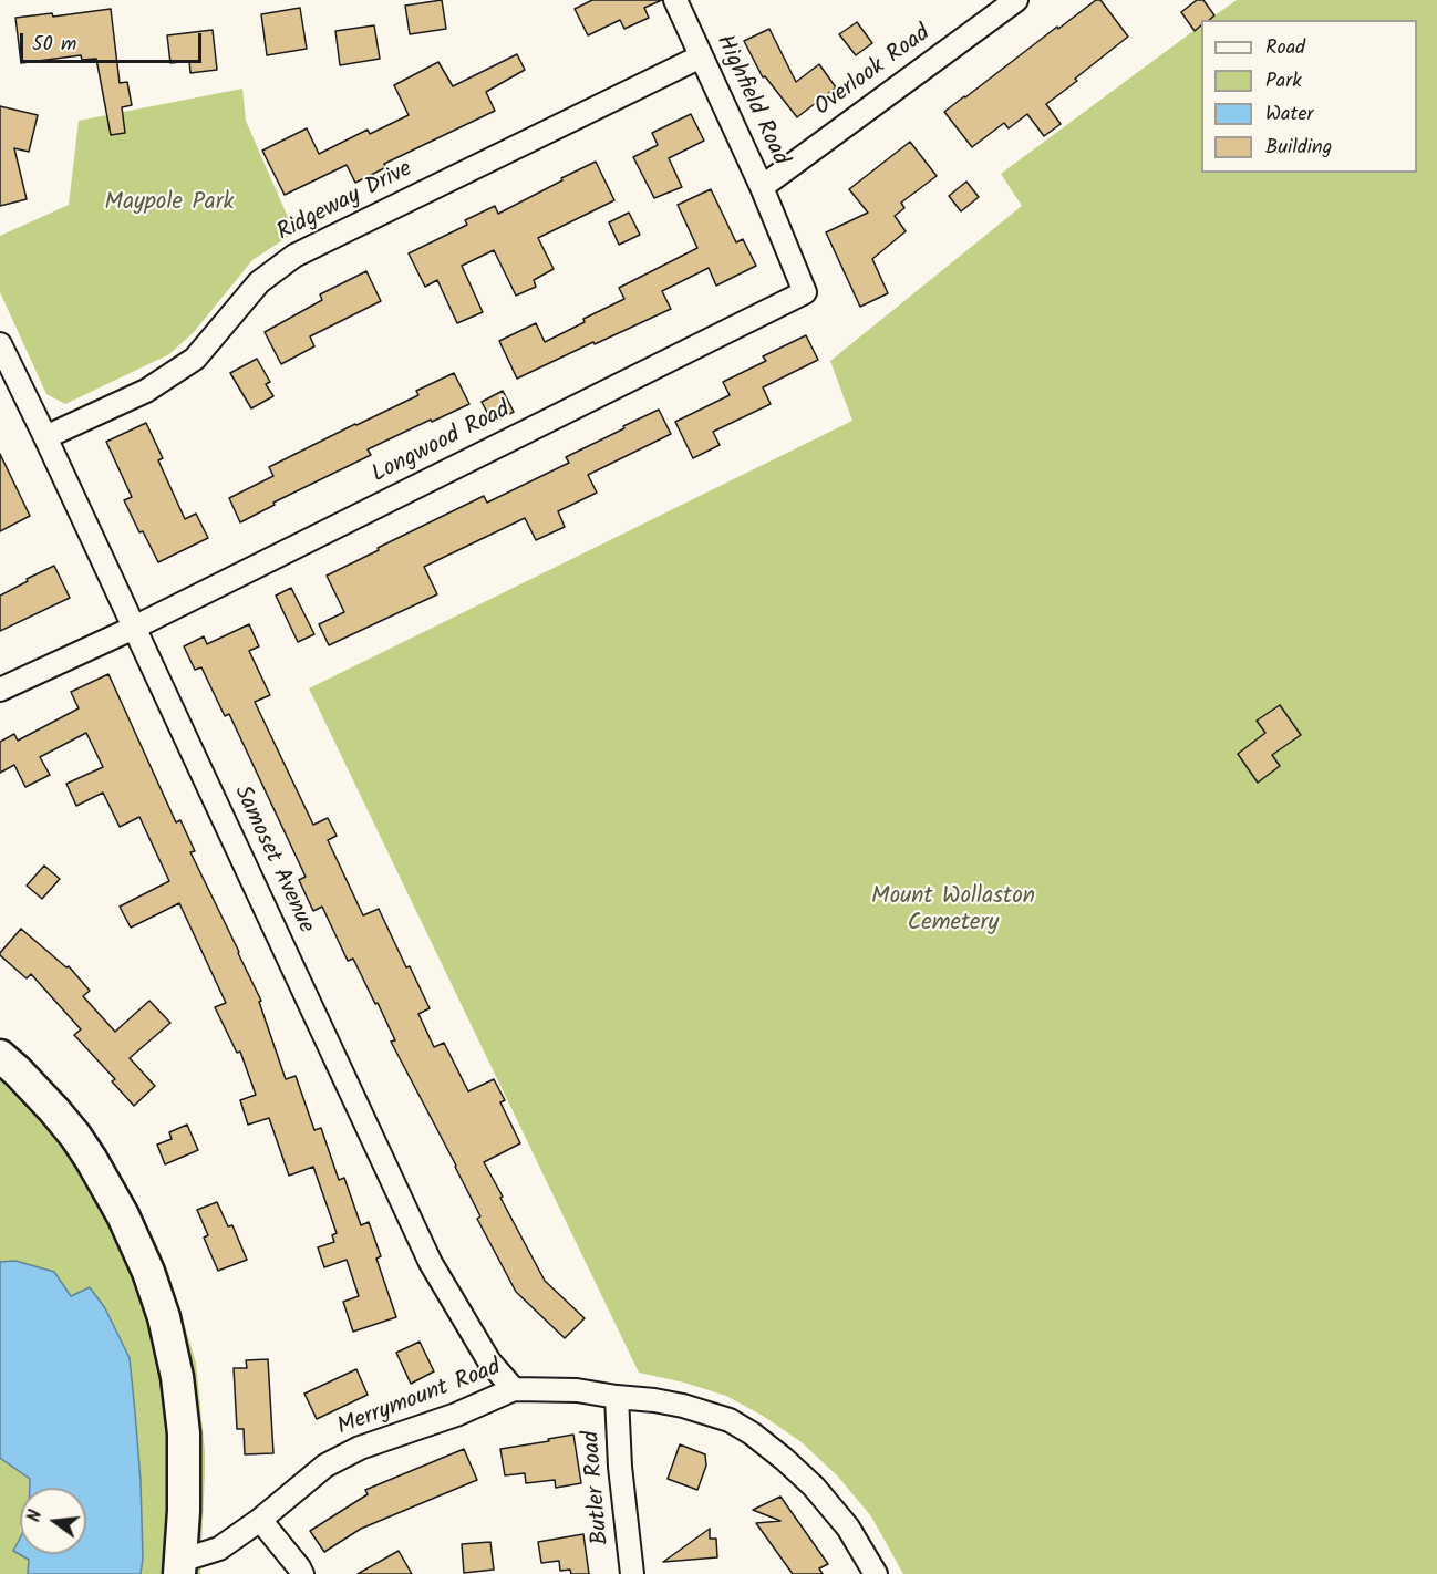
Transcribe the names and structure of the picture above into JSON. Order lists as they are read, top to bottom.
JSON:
{
  "streets": {
    "street": [
      "Overlook Road",
      "Highfield Road",
      "Ridgeway Drive",
      "Longwood Road",
      "Samoset Avenue",
      "Merrymount Road",
      "Butler Road"
    ]
  },
  "crossings": [
    ["Overlook Road", "Highfield Road"],
    ["Overlook Road", "Longwood Road"],
    ["Highfield Road", "Ridgeway Drive"],
    ["Highfield Road", "Longwood Road"],
    ["Ridgeway Drive", "Samoset Avenue"],
    ["Longwood Road", "Samoset Avenue"],
    ["Samoset Avenue", "Merrymount Road"],
    ["Merrymount Road", "Butler Road"]
  ],
  "parks": ["Maypole Park", "Mount Wollaston Cemetery"],
  "legend": [
    "Road",
    "Park",
    "Water",
    "Building"
  ],
  "scale_bar": "50 m",
  "north": "left"
}
